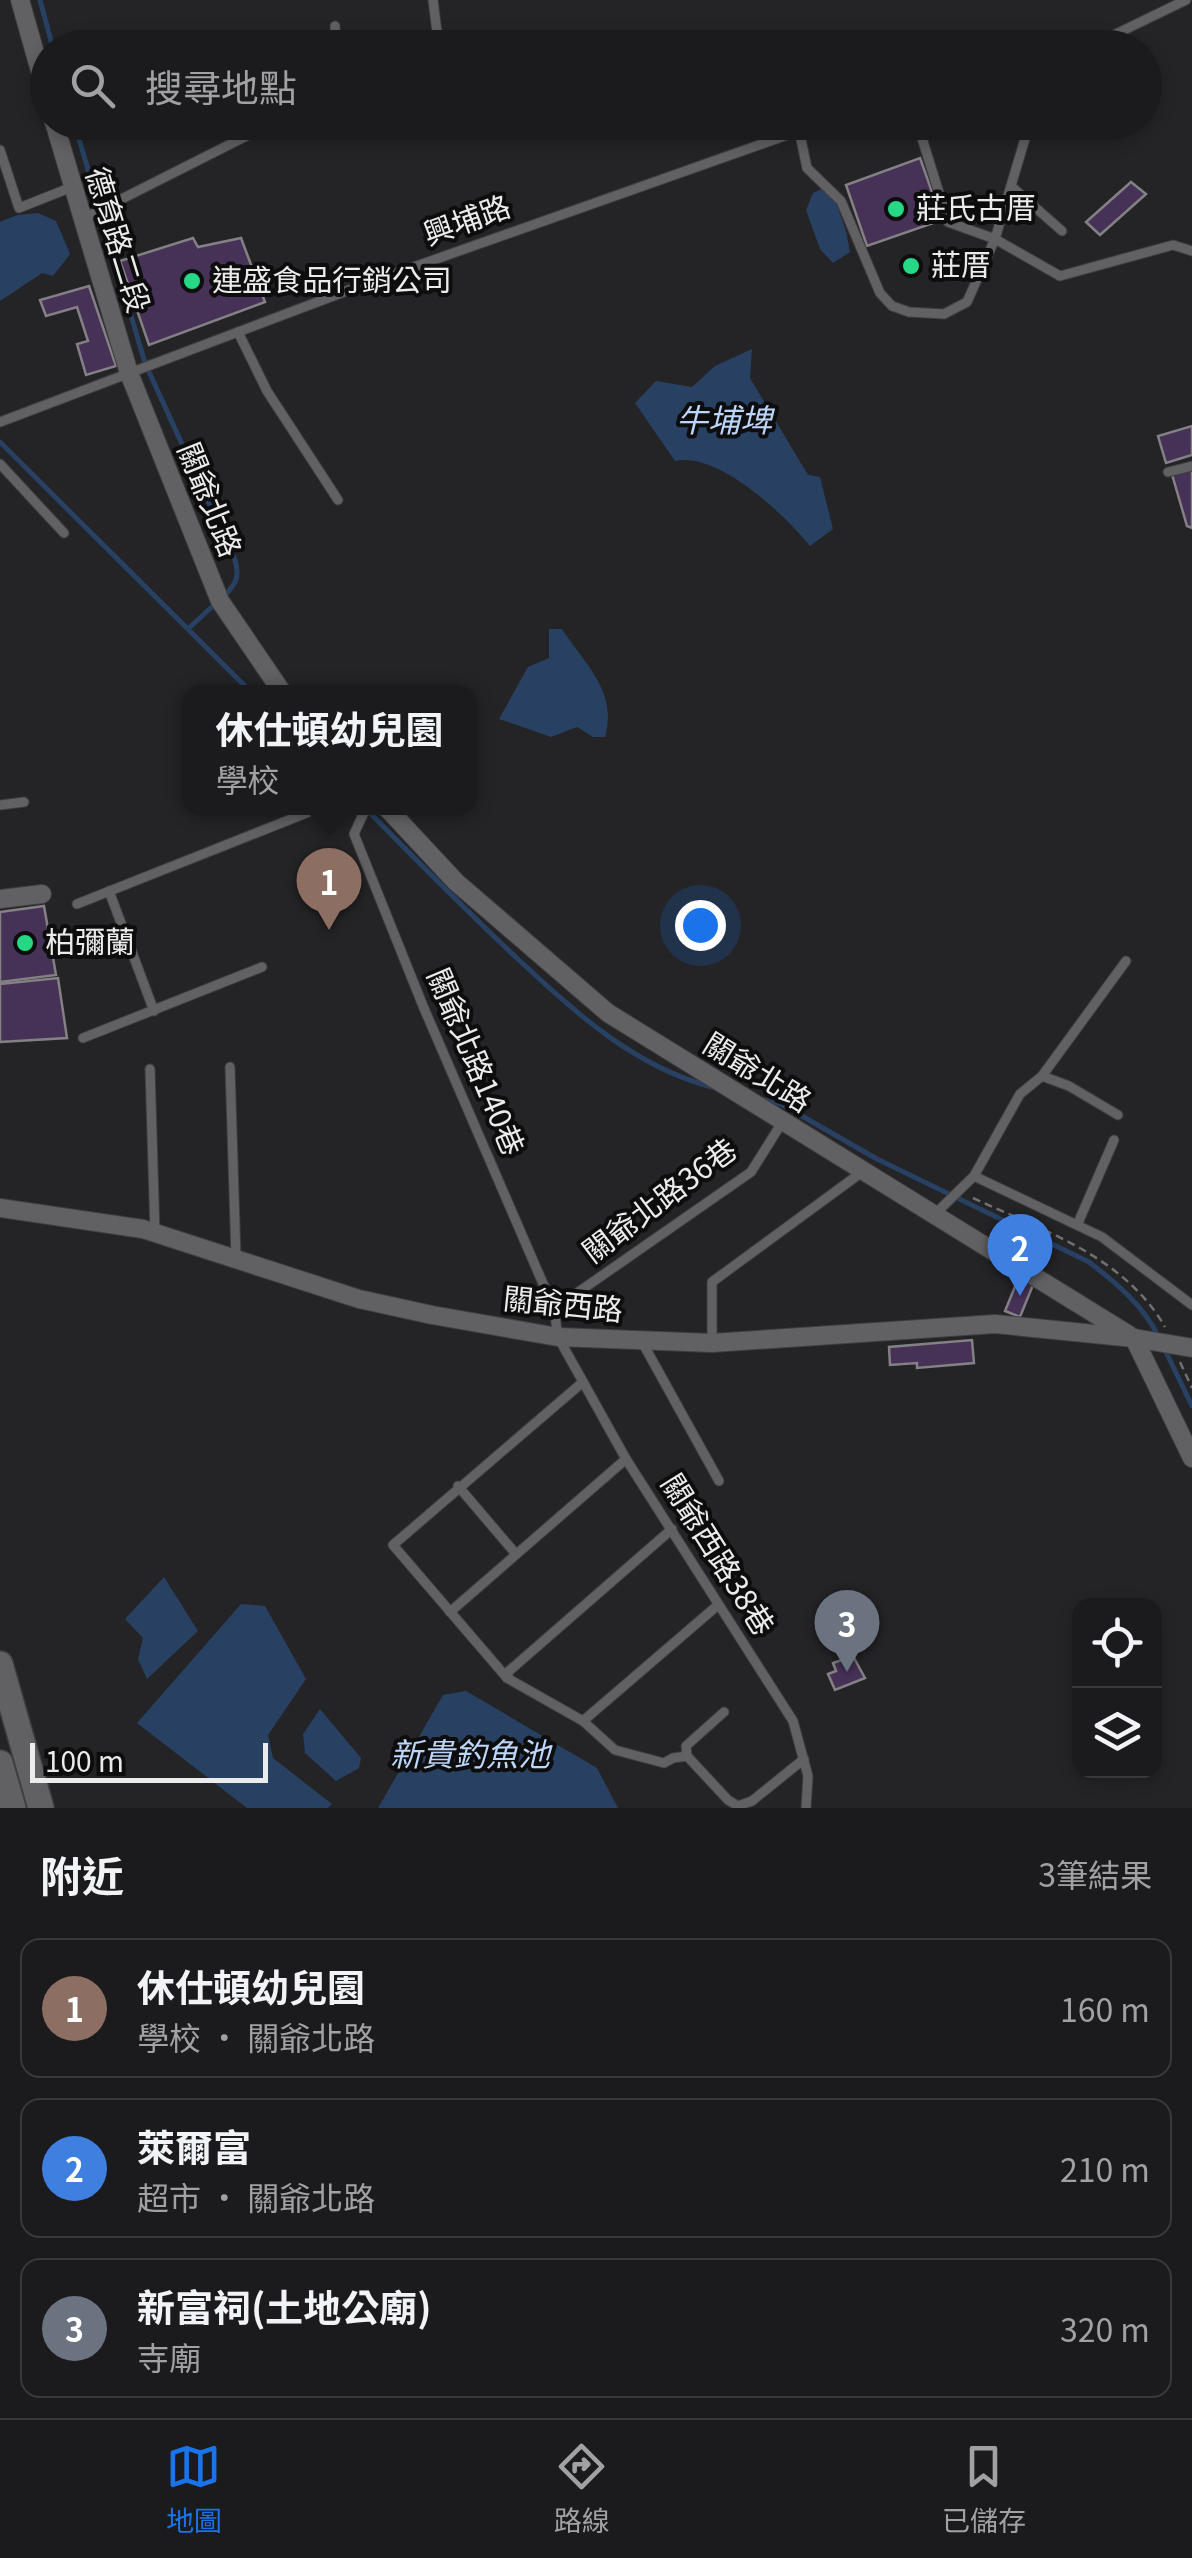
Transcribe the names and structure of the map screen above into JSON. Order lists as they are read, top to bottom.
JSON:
{
  "streets": {
    "street": ["德育路二段", "關爺北路", "關爺西路"],
    "lane": [
      "興埔路",
      "關爺北路140巷",
      "關爺北路36巷",
      "關爺西路38巷"
    ]
  },
  "crossings": [
    ["興埔路", "德育路二段"],
    ["興埔路", "關爺北路"],
    ["德育路二段", "關爺北路"],
    ["關爺北路", "關爺北路36巷"],
    ["關爺北路", "關爺西路"],
    ["關爺北路140巷", "關爺北路36巷"],
    ["關爺北路140巷", "關爺西路"],
    ["關爺北路140巷", "關爺西路38巷"],
    ["關爺西路", "關爺西路38巷"]
  ],
  "water": ["牛埔埤", "新貴釣魚池"],
  "places": [
    "莊氏古厝",
    "莊厝",
    "連盛食品行銷公司",
    "柏彌蘭"
  ],
  "scale_bar": "100 m",
  "page": {
    "search": "搜尋地點",
    "popup": ["休仕頓幼兒園", "學校"],
    "pins": ["1", "2", "3"],
    "scale": "100 m",
    "heading": ["附近", "3筆結果"],
    "list": [
      {
        "mark": "1",
        "name": "休仕頓幼兒園",
        "note": "學校 · 關爺北路",
        "value": "160 m"
      },
      {
        "mark": "2",
        "name": "萊爾富",
        "note": "超市 · 關爺北路",
        "value": "210 m"
      },
      {
        "mark": "3",
        "name": "新富祠(土地公廟)",
        "note": "寺廟",
        "value": "320 m"
      }
    ],
    "nav": ["地圖", "路線", "已儲存"]
  }
}
